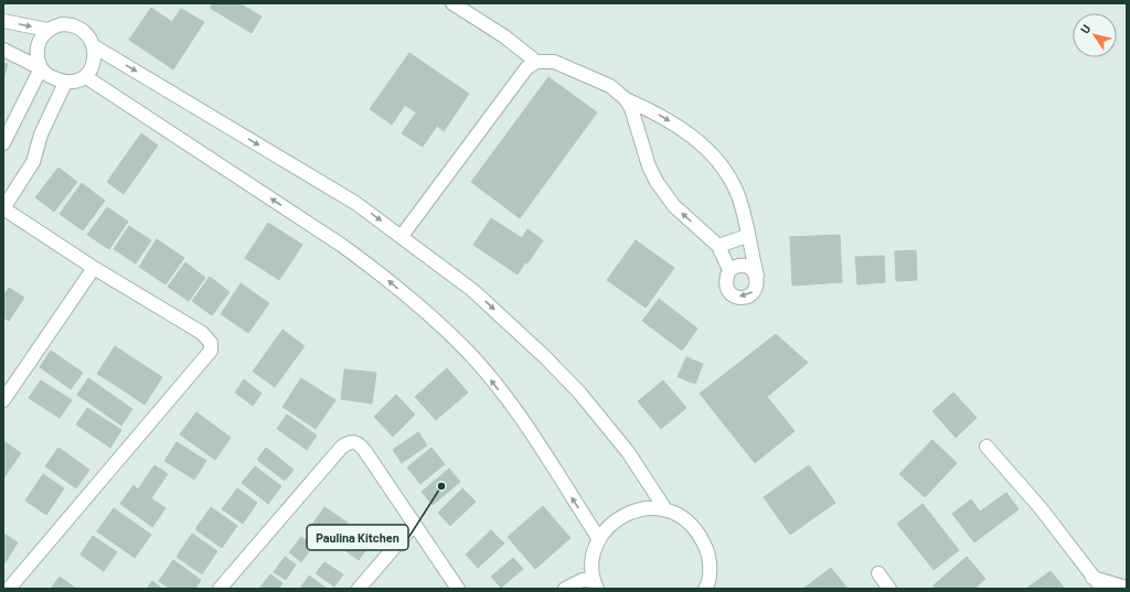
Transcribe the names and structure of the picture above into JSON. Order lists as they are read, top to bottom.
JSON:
{
  "places": ["Paulina Kitchen"],
  "north": "top left"
}
